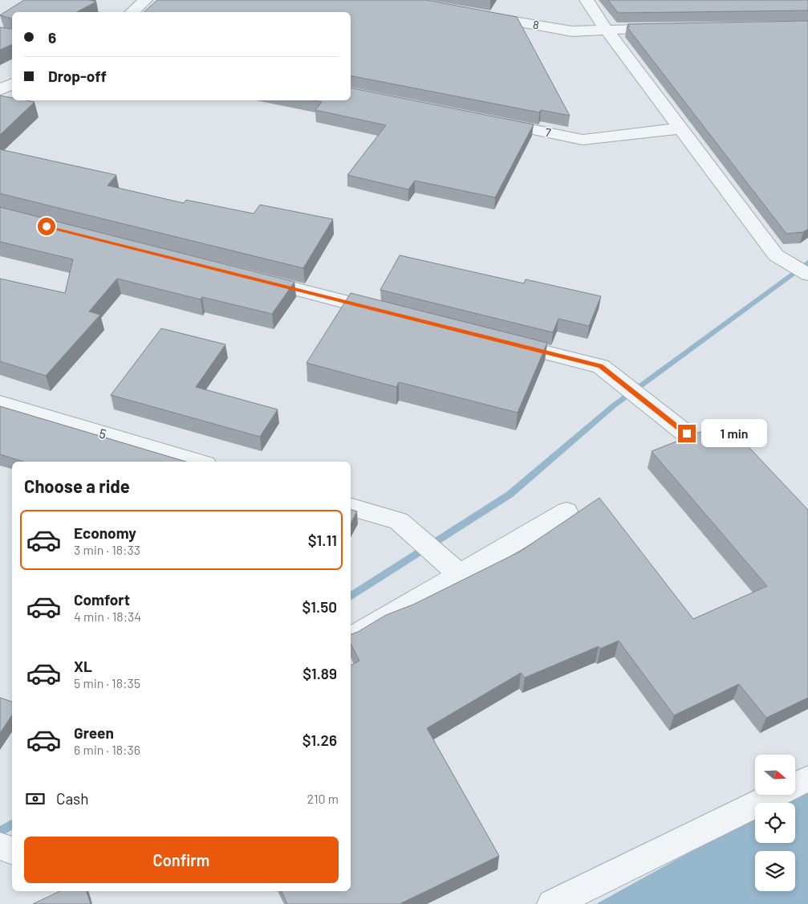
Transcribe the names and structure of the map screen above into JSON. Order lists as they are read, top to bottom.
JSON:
{
  "streets": {
    "street": ["8", "7", "5"]
  },
  "north": "right",
  "page": {
    "banner": ["6", "Drop-off"],
    "bubble": "1 min",
    "heading": "Choose a ride",
    "list": [
      {
        "name": "Economy",
        "note": "3 min · 18:33",
        "value": "$1.11"
      },
      {
        "name": "Comfort",
        "note": "4 min · 18:34",
        "value": "$1.50"
      },
      {
        "name": "XL",
        "note": "5 min · 18:35",
        "value": "$1.89"
      },
      {
        "name": "Green",
        "note": "6 min · 18:36",
        "value": "$1.26"
      }
    ],
    "pay": ["Cash", "210 m"],
    "buttons": "Confirm"
  }
}
